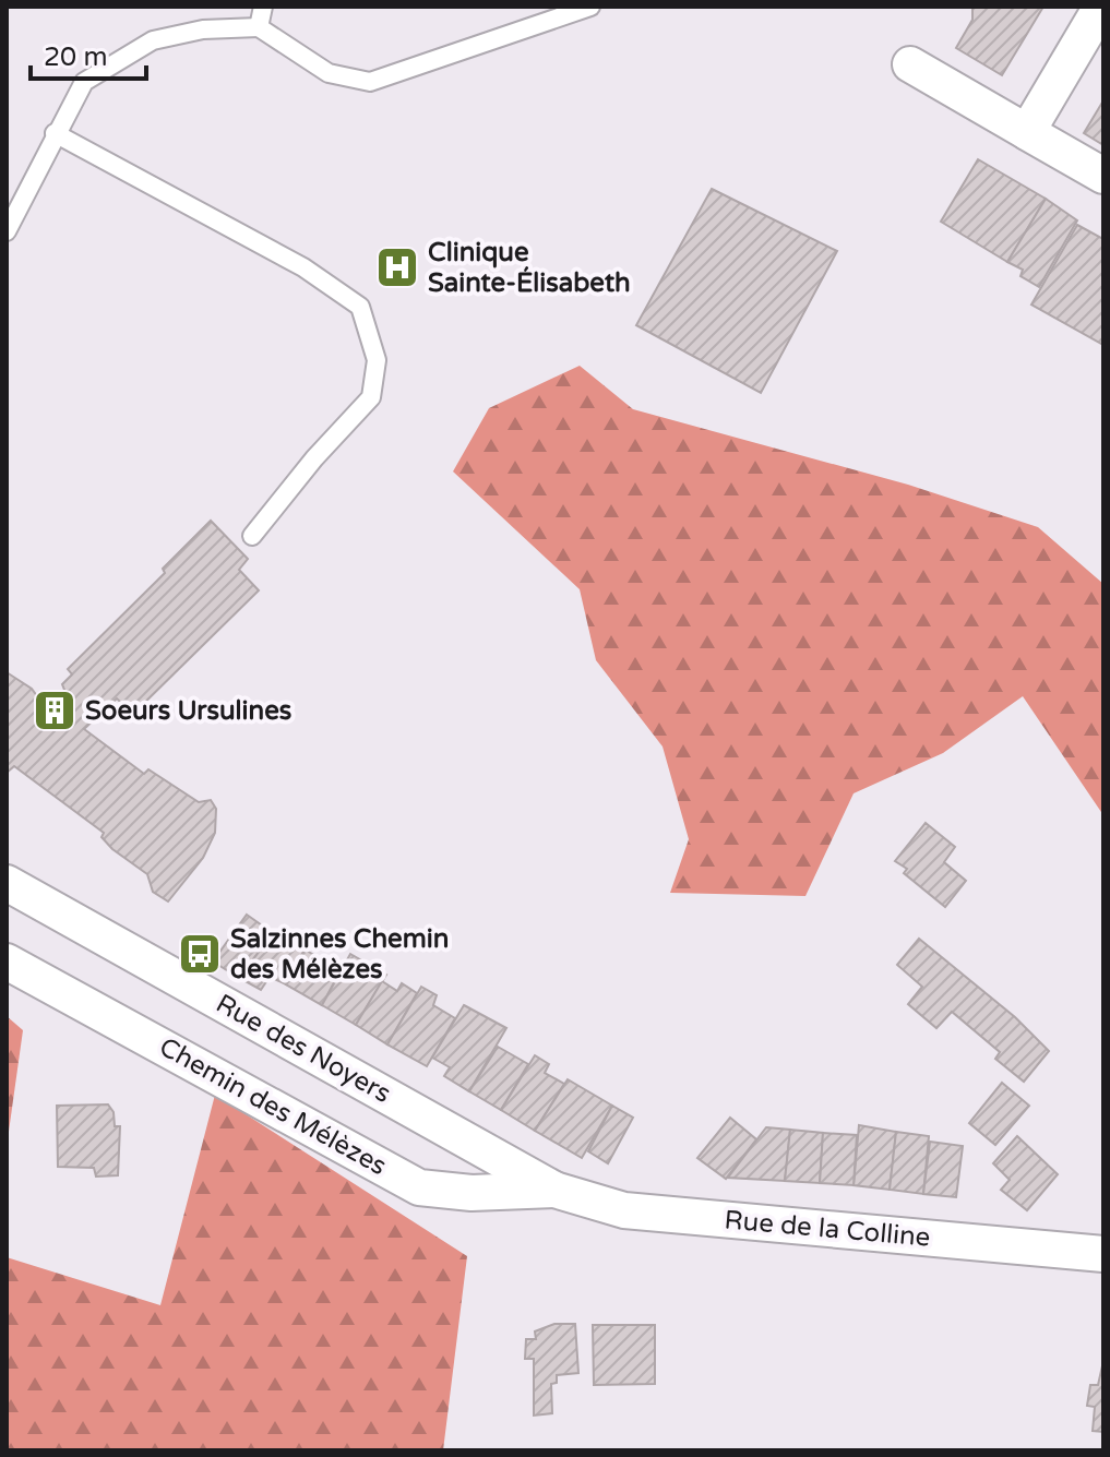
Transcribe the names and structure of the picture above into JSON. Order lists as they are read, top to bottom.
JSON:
{
  "streets": {
    "street": ["Rue des Noyers", "Chemin des Mélèzes", "Rue de la Colline"]
  },
  "crossings": [
    ["Rue des Noyers", "Chemin des Mélèzes"],
    ["Rue des Noyers", "Rue de la Colline"],
    ["Chemin des Mélèzes", "Rue de la Colline"]
  ],
  "places": {
    "hospital": ["Clinique Sainte-Élisabeth"],
    "building": ["Soeurs Ursulines"],
    "bus stop": ["Salzinnes Chemin des Mélèzes"]
  },
  "scale_bar": "20 m"
}
